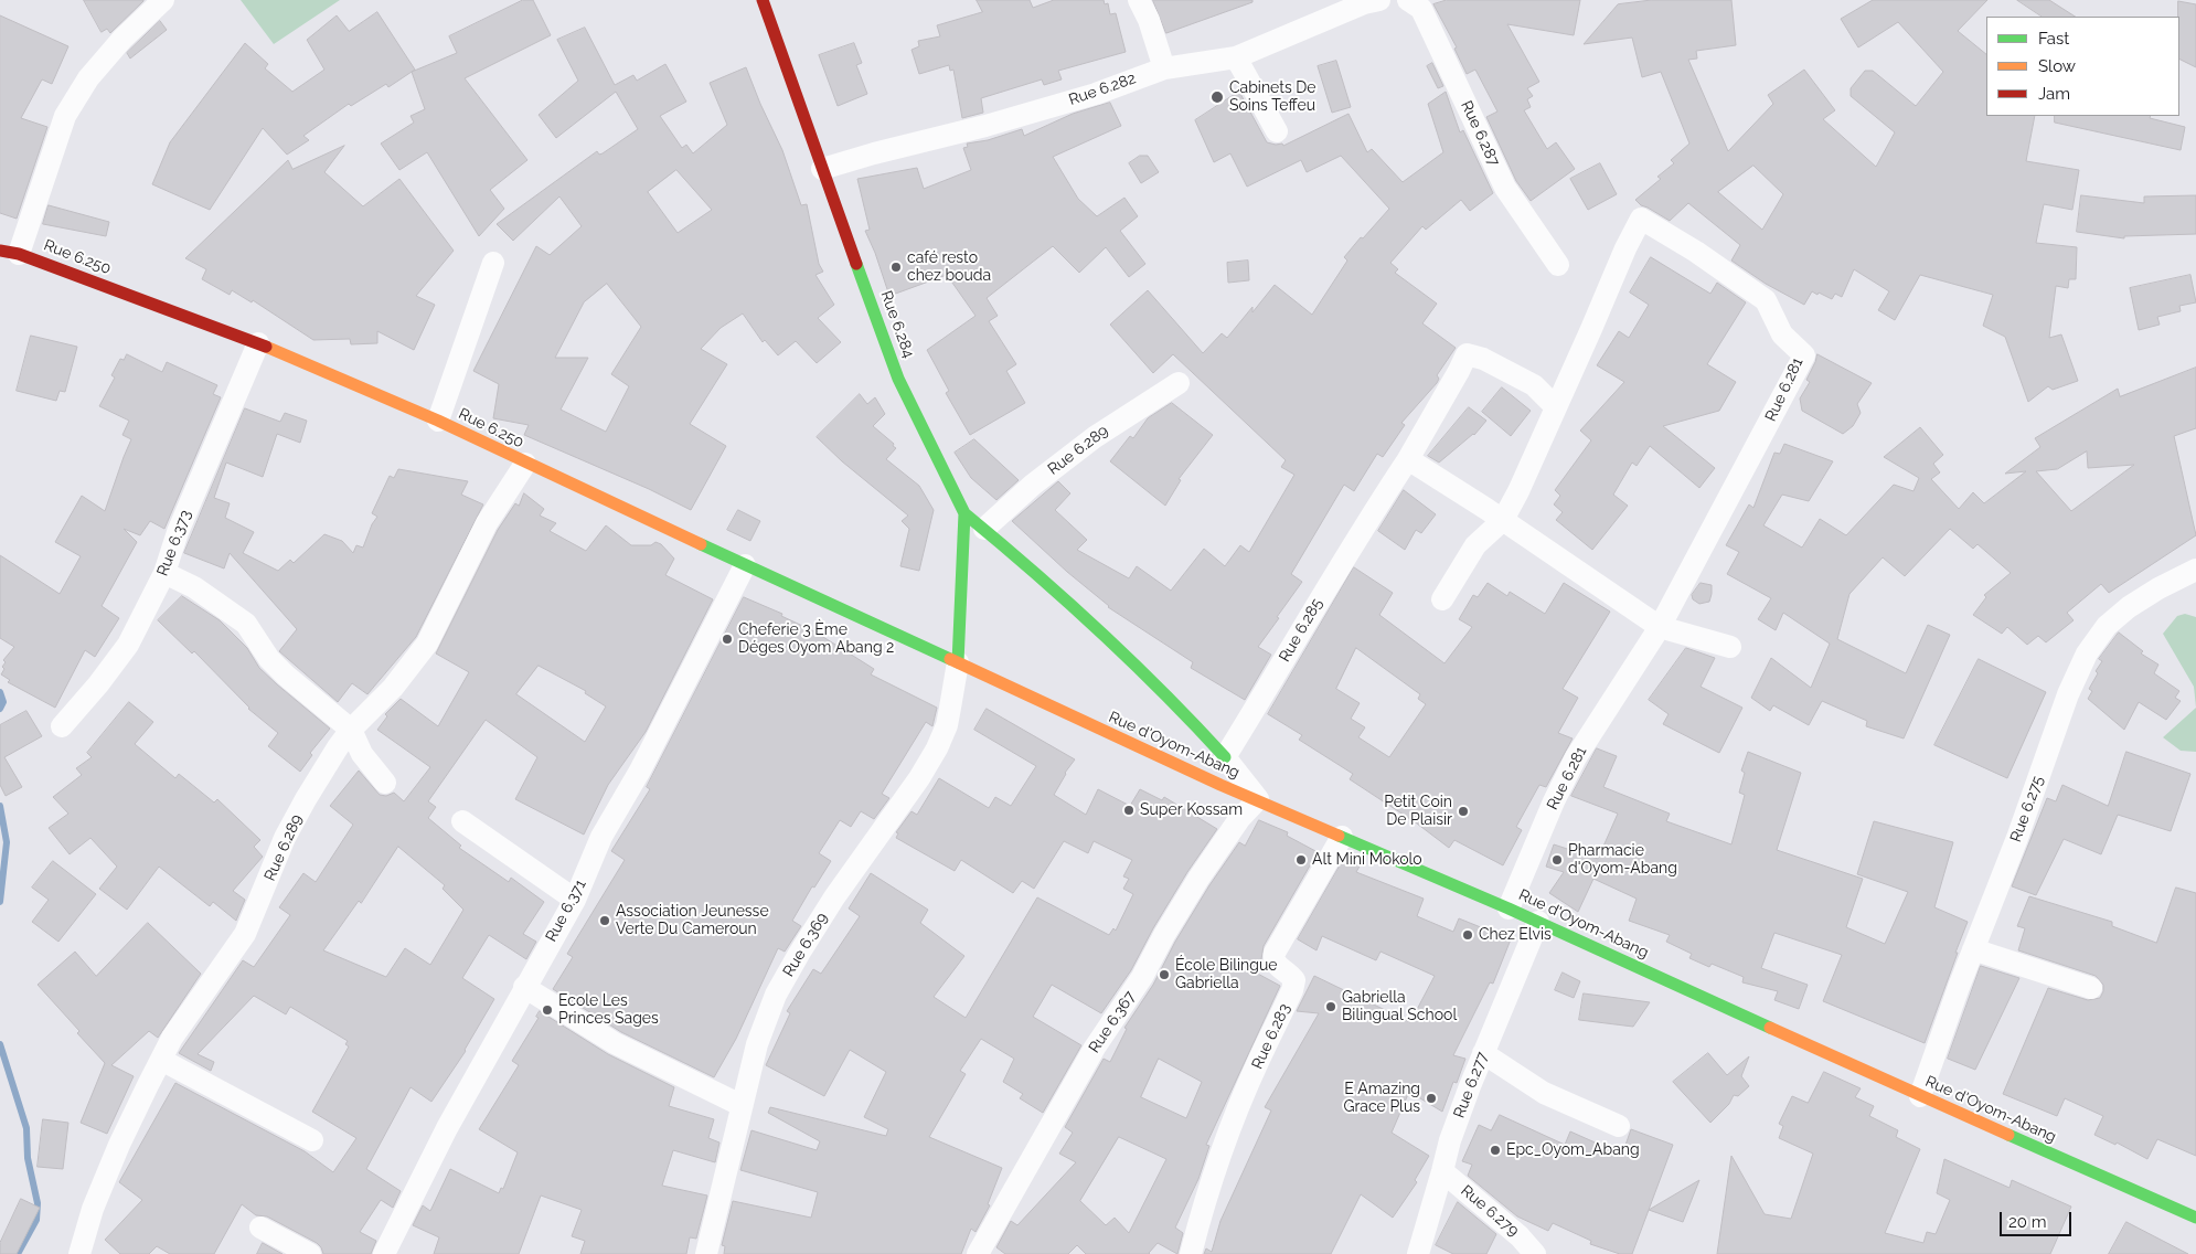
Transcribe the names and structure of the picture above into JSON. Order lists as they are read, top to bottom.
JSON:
{
  "streets": {
    "main road": ["Rue 6.250", "Rue 6.284", "Rue d'Oyom-Abang"],
    "street": [
      "Rue 6.282",
      "Rue 6.287",
      "Rue 6.281",
      "Rue 6.289",
      "Rue 6.373",
      "Rue 6.285",
      "Rue 6.275",
      "Rue 6.371",
      "Rue 6.369",
      "Rue 6.367",
      "Rue 6.283",
      "Rue 6.277",
      "Rue 6.279"
    ]
  },
  "crossings": [
    ["Rue 6.282", "Rue 6.284"],
    ["Rue 6.250", "Rue 6.284"],
    ["Rue 6.250", "Rue 6.289"],
    ["Rue 6.250", "Rue 6.373"],
    ["Rue 6.250", "Rue d'Oyom-Abang"],
    ["Rue 6.250", "Rue 6.371"],
    ["Rue 6.250", "Rue 6.369"],
    ["Rue 6.284", "Rue d'Oyom-Abang"],
    ["Rue 6.284", "Rue 6.369"],
    ["Rue 6.281", "Rue 6.285"],
    ["Rue 6.281", "Rue d'Oyom-Abang"],
    ["Rue d'Oyom-Abang", "Rue 6.275"],
    ["Rue d'Oyom-Abang", "Rue 6.369"],
    ["Rue d'Oyom-Abang", "Rue 6.367"],
    ["Rue d'Oyom-Abang", "Rue 6.283"],
    ["Rue d'Oyom-Abang", "Rue 6.277"],
    ["Rue 6.277", "Rue 6.279"]
  ],
  "places": [
    "Cabinets De Soins Teffeu",
    "café resto chez bouda",
    "Cheferie 3 Ème Déges Oyom Abang 2",
    "Super Kossam",
    "Petit Coin De Plaisir",
    "Alt Mini Mokolo",
    "Pharmacie d'Oyom-Abang",
    "Association Jeunesse Verte Du Cameroun",
    "Chez Elvis",
    "École Bilingue Gabriella",
    "Gabriella Bilingual School",
    "Ecole Les Princes Sages",
    "E Amazing Grace Plus",
    "Epc_Oyom_Abang"
  ],
  "legend": ["Fast", "Slow", "Jam"],
  "scale_bar": "20 m"
}
